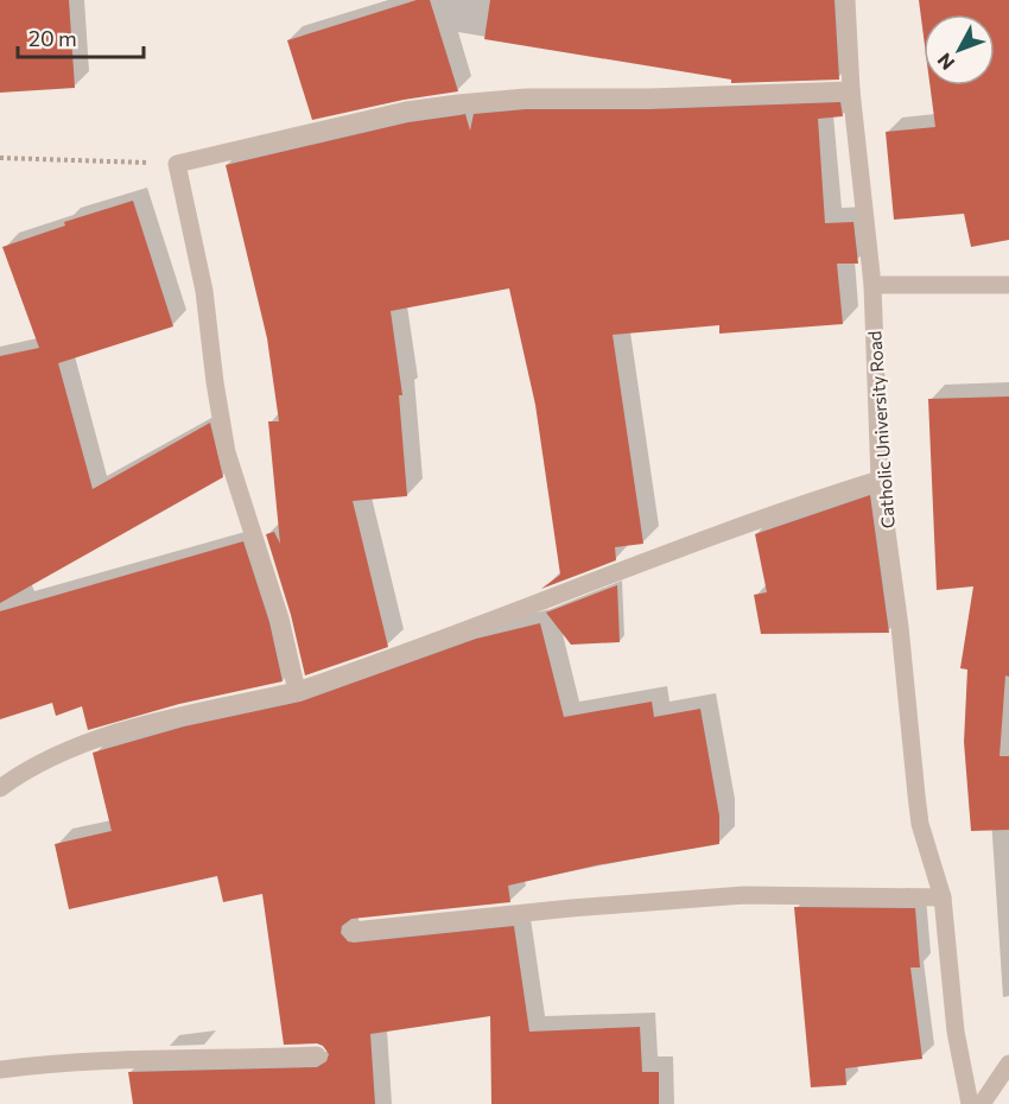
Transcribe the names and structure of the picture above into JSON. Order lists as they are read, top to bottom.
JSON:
{
  "streets": {
    "street": ["Catholic University Road"]
  },
  "scale_bar": "20 m",
  "north": "bottom left"
}
